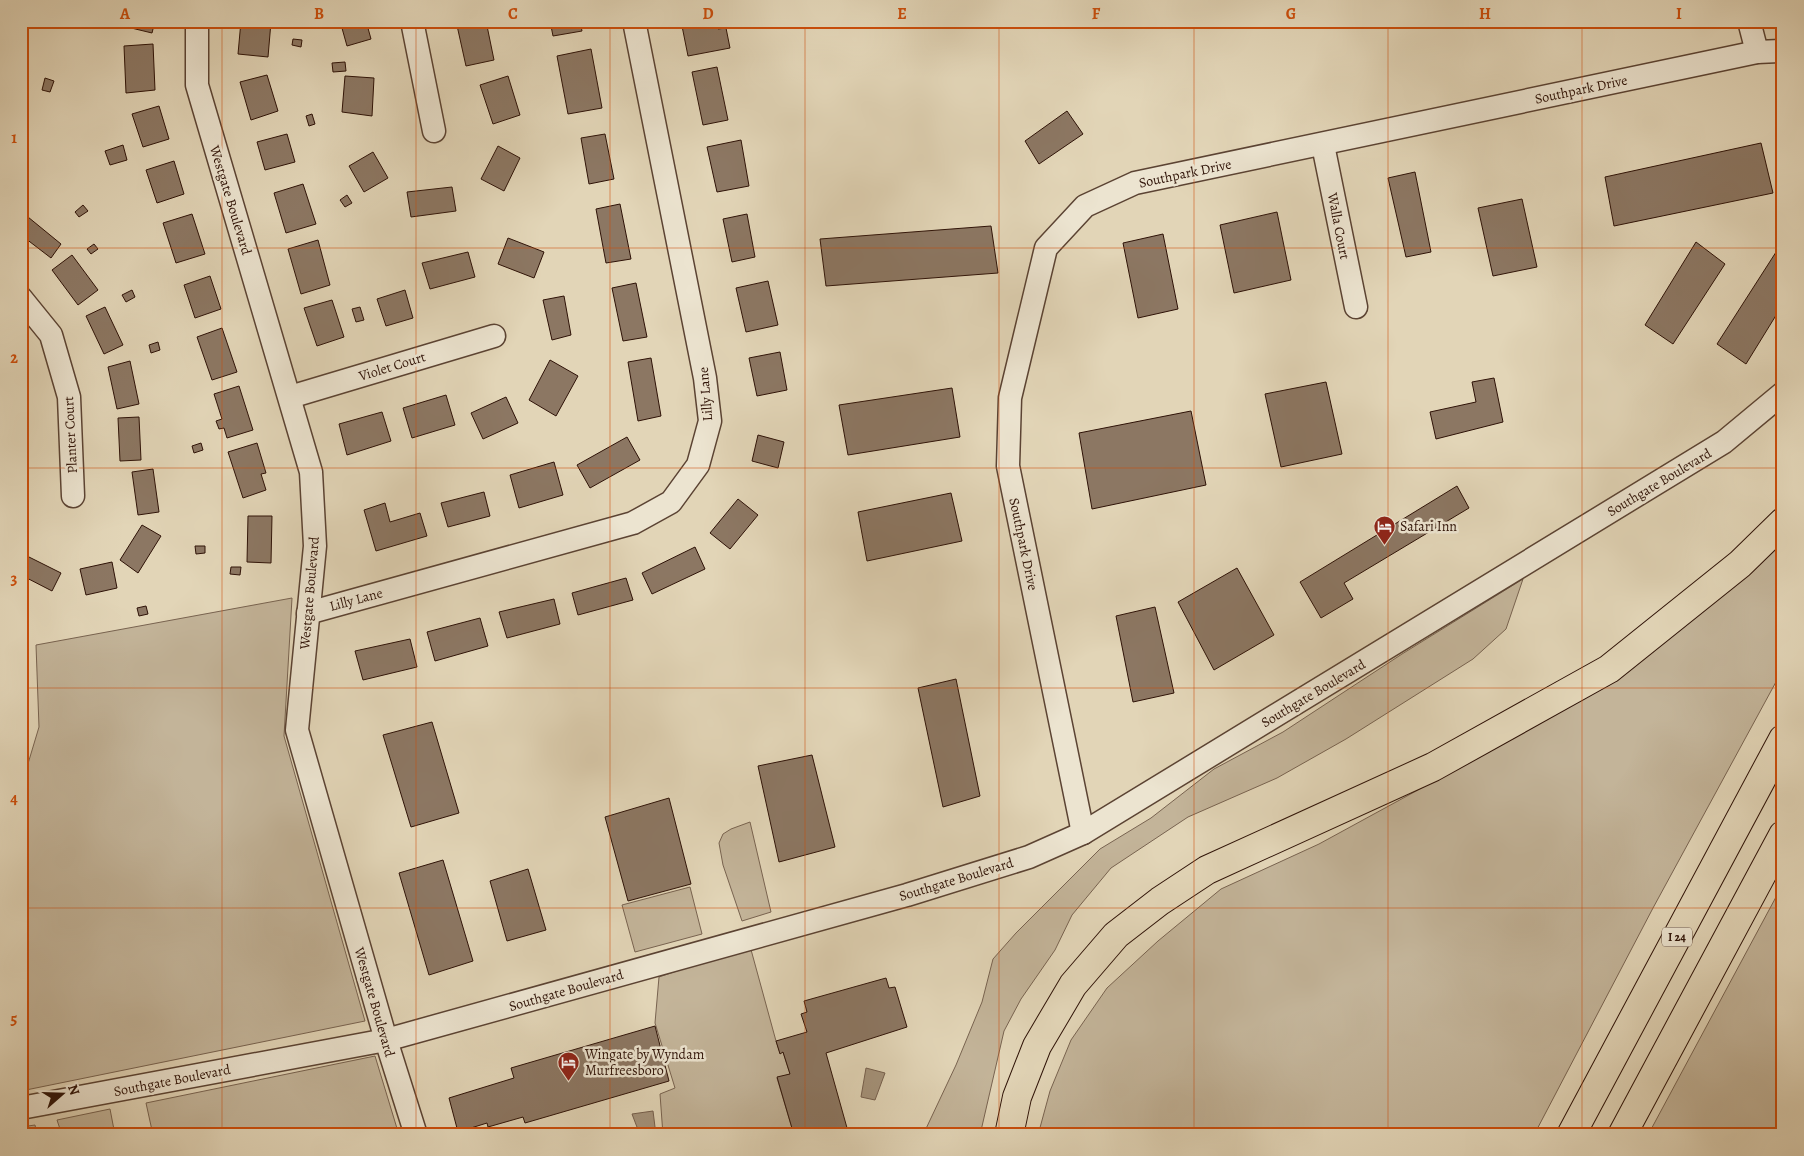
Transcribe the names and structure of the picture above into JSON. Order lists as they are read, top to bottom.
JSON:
{
  "streets": {
    "highway": ["I 24"],
    "street": [
      "Southpark Drive",
      "Westgate Boulevard",
      "Walla Court",
      "Violet Court",
      "Lilly Lane",
      "Planter Court",
      "Southgate Boulevard"
    ]
  },
  "crossings": [
    ["Southpark Drive", "Walla Court"],
    ["Southpark Drive", "Southgate Boulevard"],
    ["Westgate Boulevard", "Violet Court"],
    ["Westgate Boulevard", "Lilly Lane"],
    ["Westgate Boulevard", "Southgate Boulevard"]
  ],
  "places": {
    "hotel": ["Safari Inn", "Wingate by Wyndam Murfreesboro"]
  },
  "north": "right",
  "grid": {
    "columns": [
      "A",
      "B",
      "C",
      "D",
      "E",
      "F",
      "G",
      "H",
      "I"
    ],
    "rows": [
      "1",
      "2",
      "3",
      "4",
      "5"
    ]
  }
}
